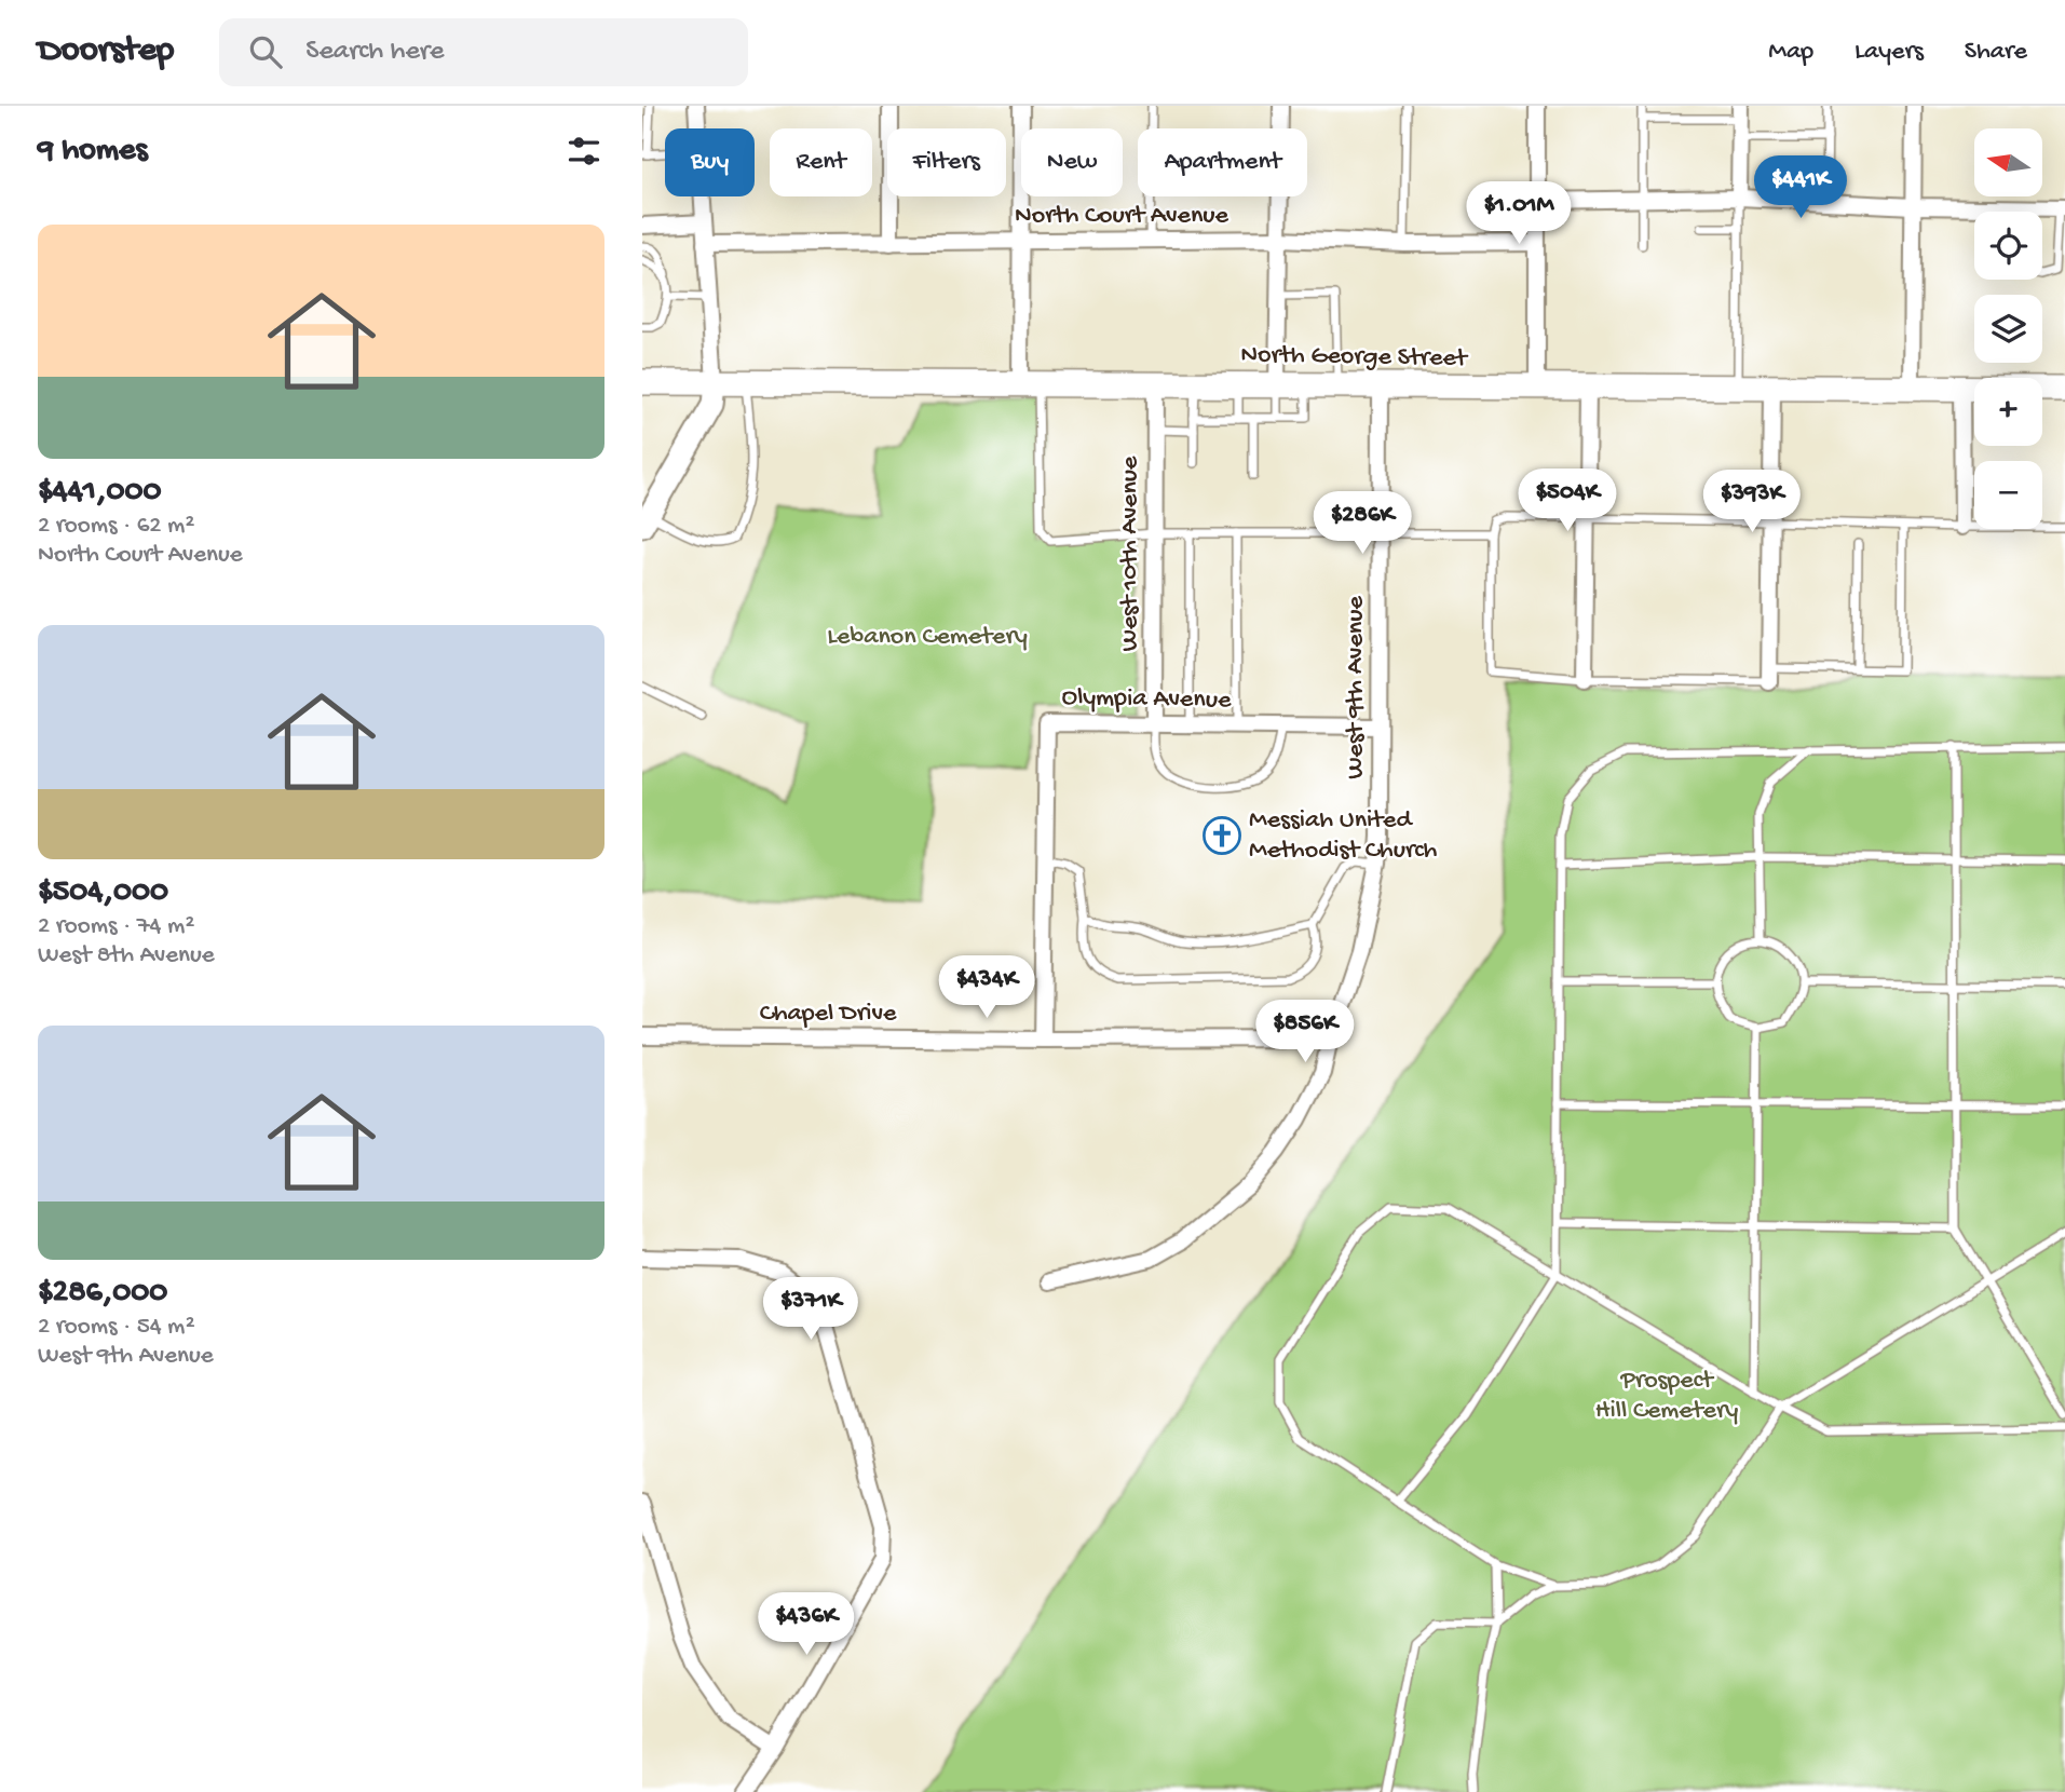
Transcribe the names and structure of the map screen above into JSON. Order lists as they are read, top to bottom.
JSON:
{
  "streets": {
    "main road": ["North George Street"],
    "street": [
      "North Court Avenue",
      "West 10th Avenue",
      "West 9th Avenue",
      "Olympia Avenue",
      "Chapel Drive"
    ]
  },
  "crossings": [
    ["North George Street", "West 10th Avenue"],
    ["North George Street", "West 9th Avenue"],
    ["West 10th Avenue", "Olympia Avenue"],
    ["West 9th Avenue", "Olympia Avenue"],
    ["West 9th Avenue", "Chapel Drive"],
    ["Olympia Avenue", "Chapel Drive"]
  ],
  "parks": ["Lebanon Cemetery", "Prospect Hill Cemetery"],
  "places": {
    "church": ["Messiah United Methodist Church"]
  },
  "north": "left",
  "page": {
    "header": "Doorstep",
    "search": "Search here",
    "nav": ["Map", "Layers", "Share"],
    "heading": "9 homes",
    "map_buttons": ["+", "−"],
    "chip": [
      "Buy",
      "Rent",
      "Filters",
      "New",
      "Apartment"
    ],
    "price": [
      "$441K",
      "$1.01M",
      "$504K",
      "$393K",
      "$286K",
      "$434K",
      "$856K",
      "$371K",
      "$436K"
    ],
    "list": [
      {
        "name": "$441,000",
        "note": "2 rooms · 62 m² · North Court Avenue"
      },
      {
        "name": "$504,000",
        "note": "2 rooms · 74 m² · West 8th Avenue"
      },
      {
        "name": "$286,000",
        "note": "2 rooms · 54 m² · West 9th Avenue"
      }
    ]
  }
}
